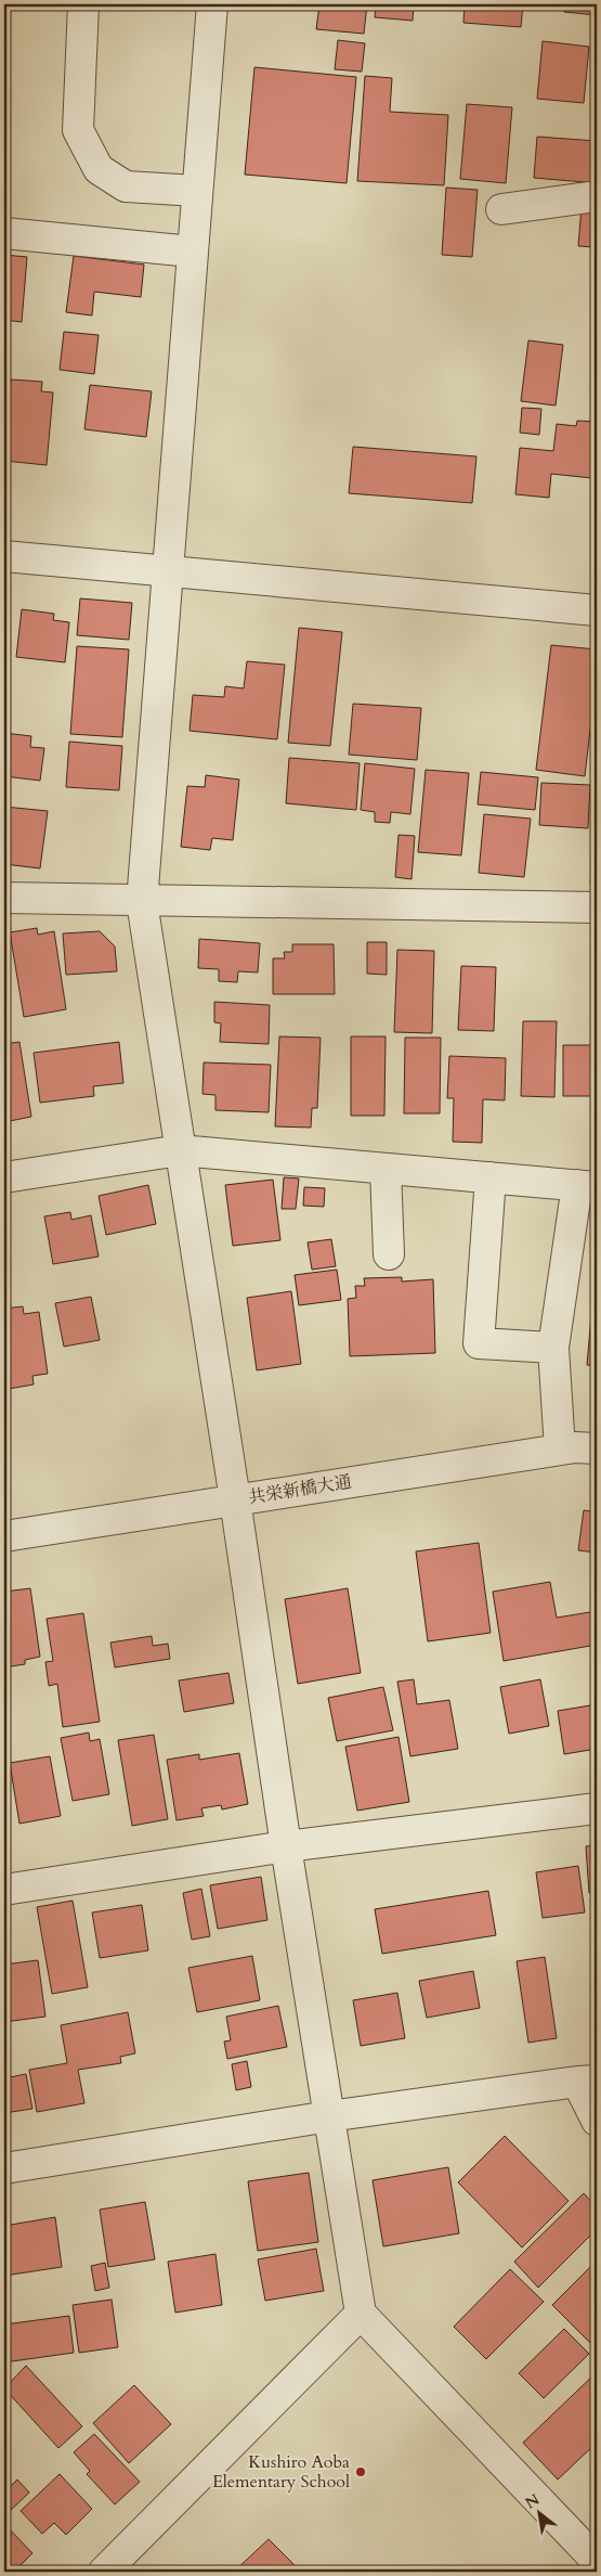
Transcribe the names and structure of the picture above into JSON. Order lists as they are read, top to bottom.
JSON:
{
  "streets": {
    "street": ["共栄新橋大通"]
  },
  "places": ["Kushiro Aoba Elementary School"],
  "north": "top left"
}
